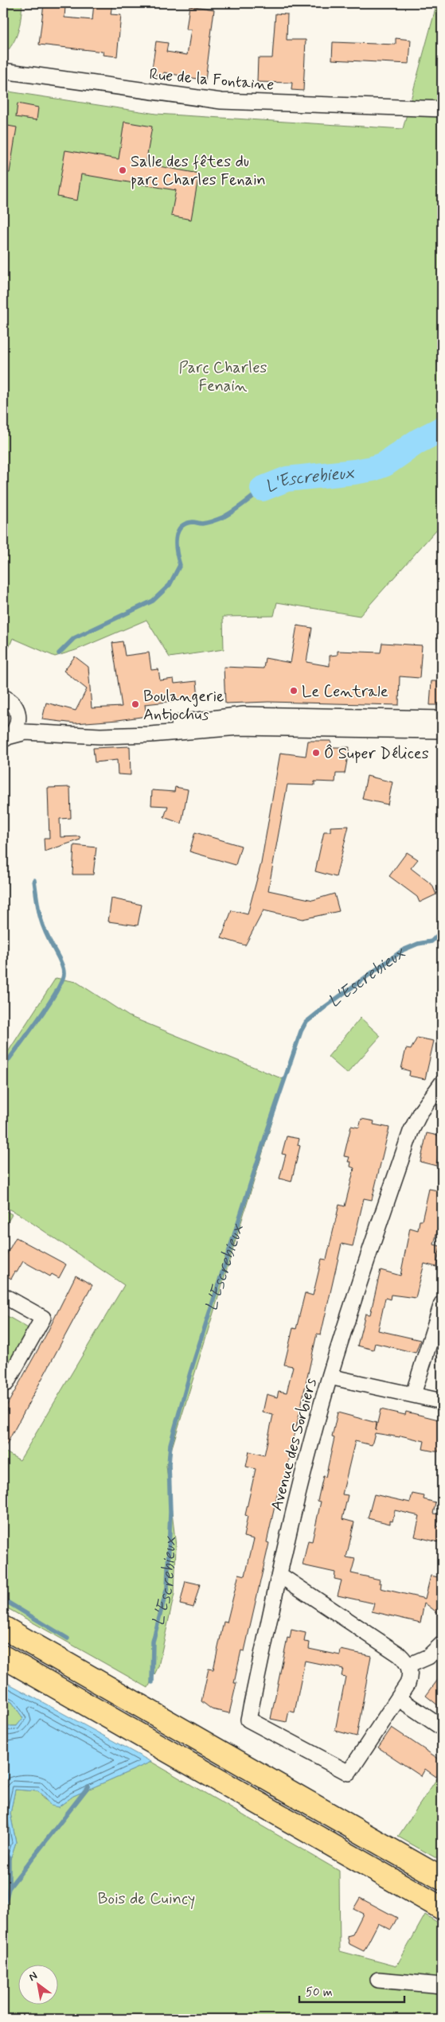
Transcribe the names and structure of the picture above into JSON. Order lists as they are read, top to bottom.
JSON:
{
  "streets": {
    "street": ["Rue de la Fontaine", "Avenue des Sorbiers"]
  },
  "water": ["L'Escrebieux"],
  "parks": ["Parc Charles Fenain", "Bois de Cuincy"],
  "places": [
    "Salle des fêtes du parc Charles Fenain",
    "Le Centrale",
    "Boulangerie Antiochus",
    "Ô Super Délices"
  ],
  "scale_bar": "50 m",
  "north": "top left"
}
